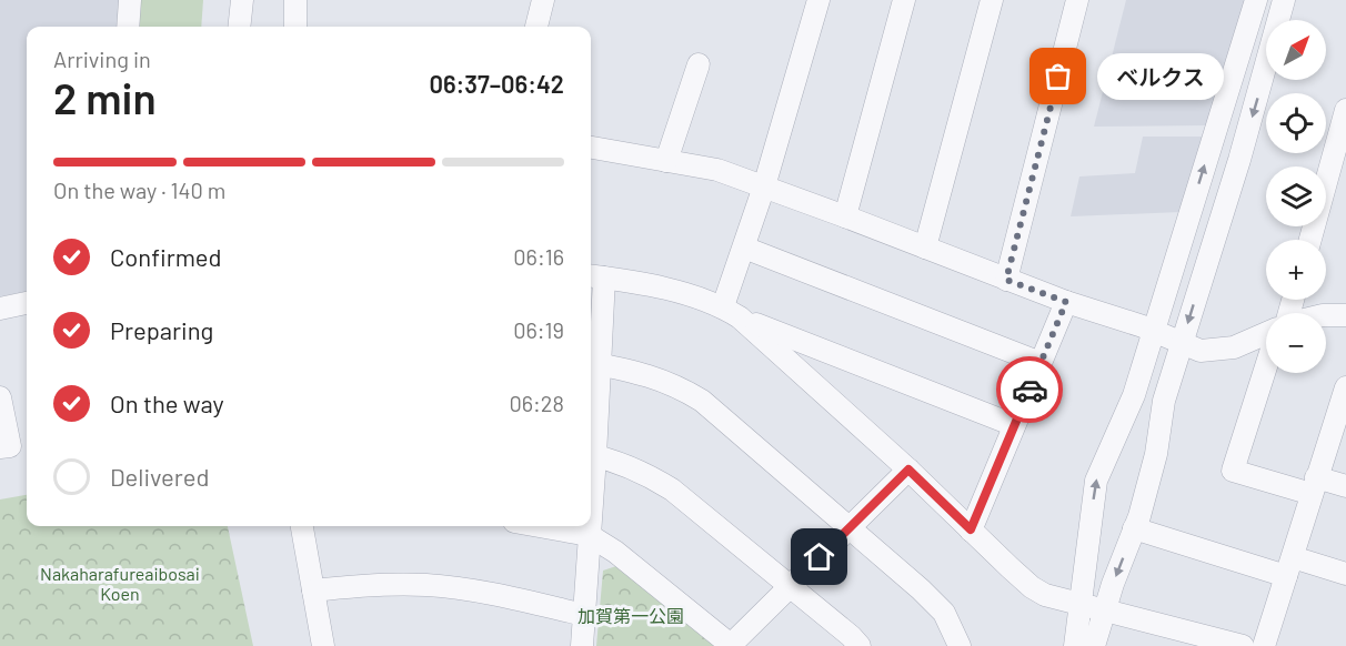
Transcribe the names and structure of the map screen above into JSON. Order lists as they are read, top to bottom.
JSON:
{
  "parks": ["Nakaharafureaibosai Koen", "加賀第一公園"],
  "places": ["ベルクス"],
  "north": "top right",
  "page": {
    "map_buttons": ["+", "−"],
    "heading": ["2 min", "Arriving in", "06:37–06:42"],
    "bubble": "ベルクス",
    "bar": "On the way · 140 m",
    "list": [
      ["Confirmed", "06:16"],
      ["Preparing", "06:19"],
      ["On the way", "06:28"],
      "Delivered"
    ]
  }
}
